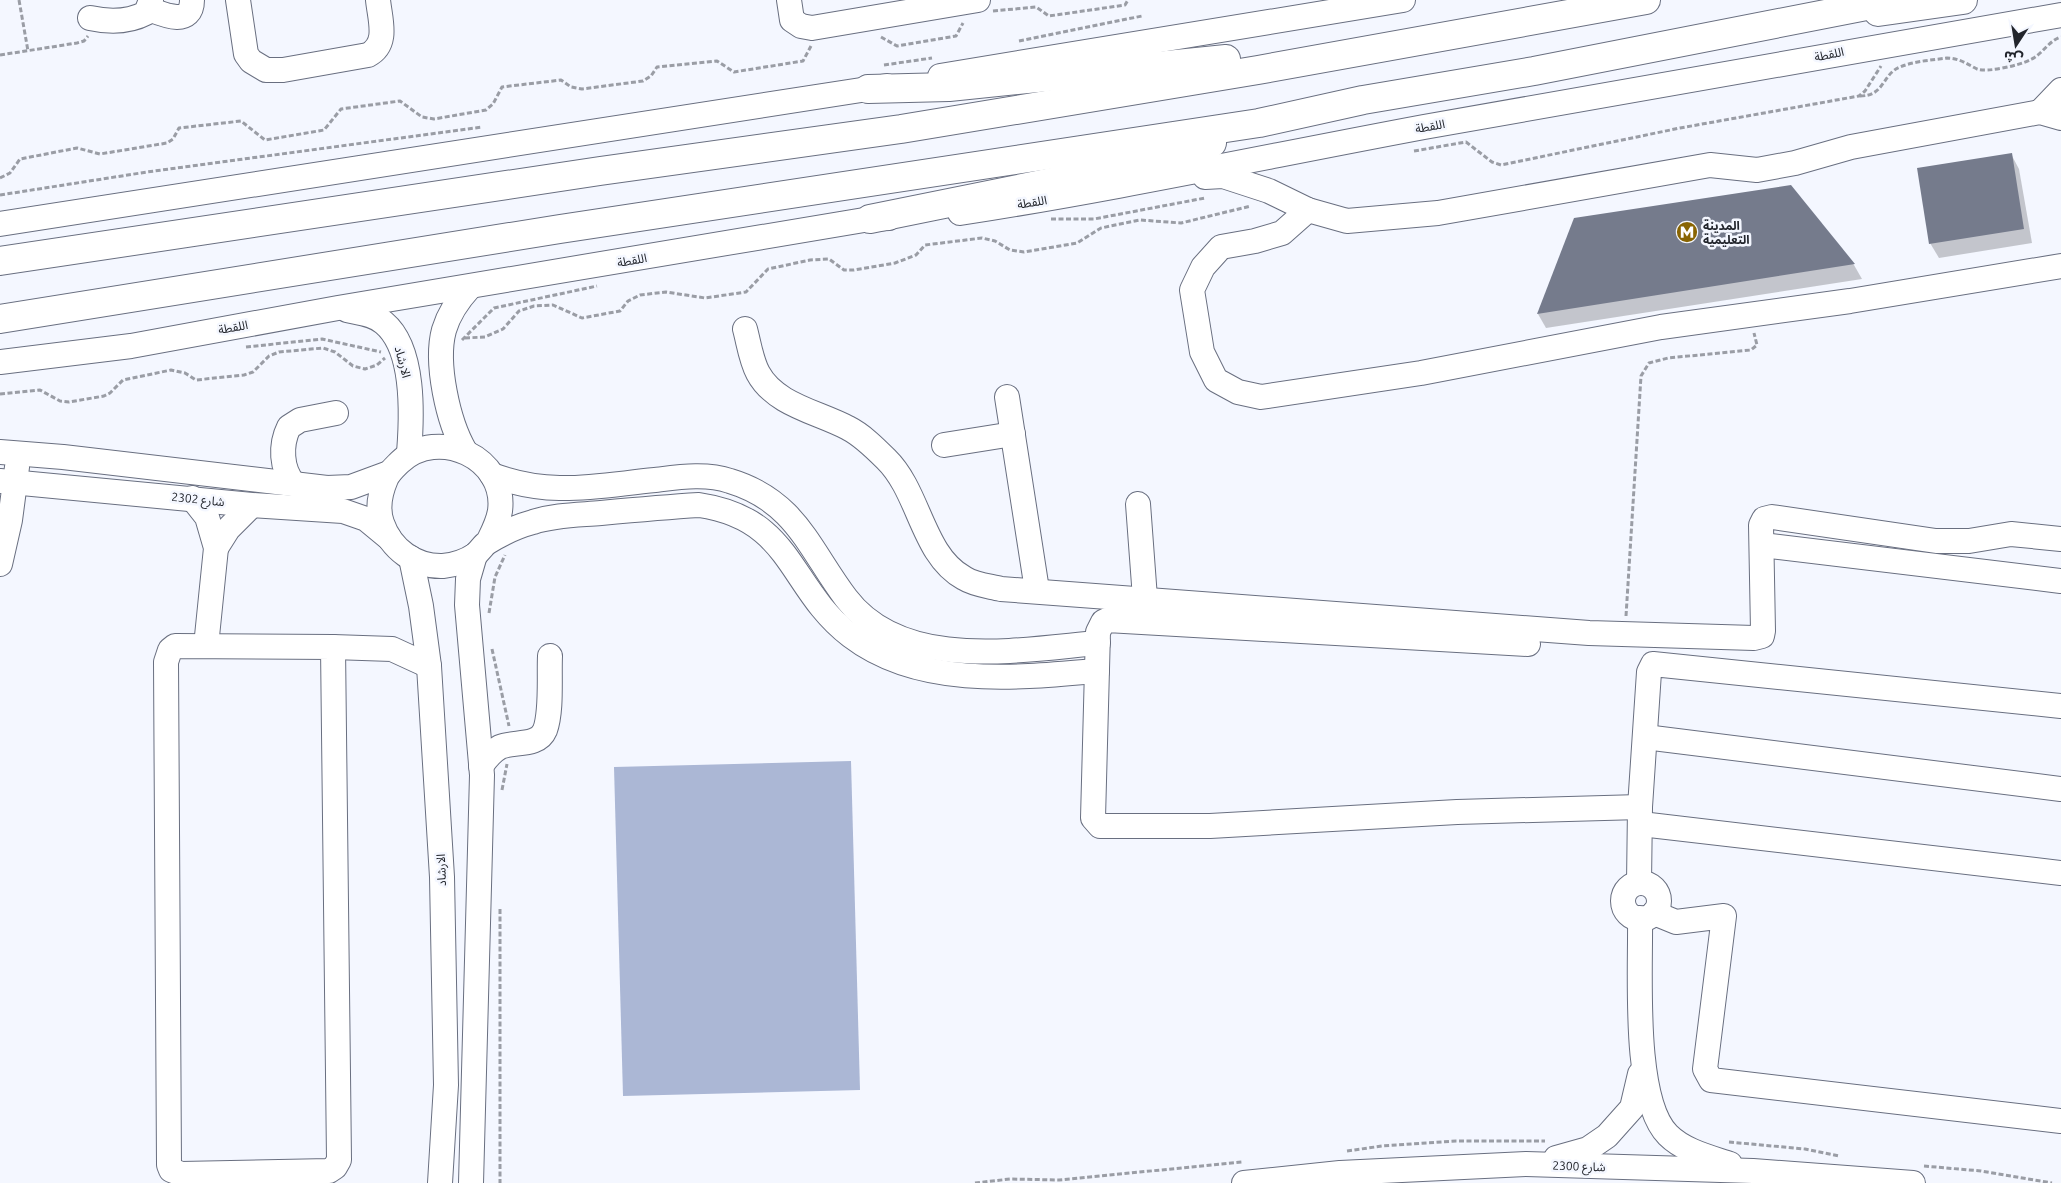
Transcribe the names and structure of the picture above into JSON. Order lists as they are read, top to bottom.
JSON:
{
  "streets": {
    "street": [
      "اللقطة",
      "الارشاد",
      "شارع 2302",
      "شارع 2300"
    ]
  },
  "crossings": [
    ["اللقطة", "الارشاد"],
    ["الارشاد", "شارع 2302"]
  ],
  "places": {
    "metro station": ["المدينة التعليمية"]
  },
  "north": "bottom"
}
